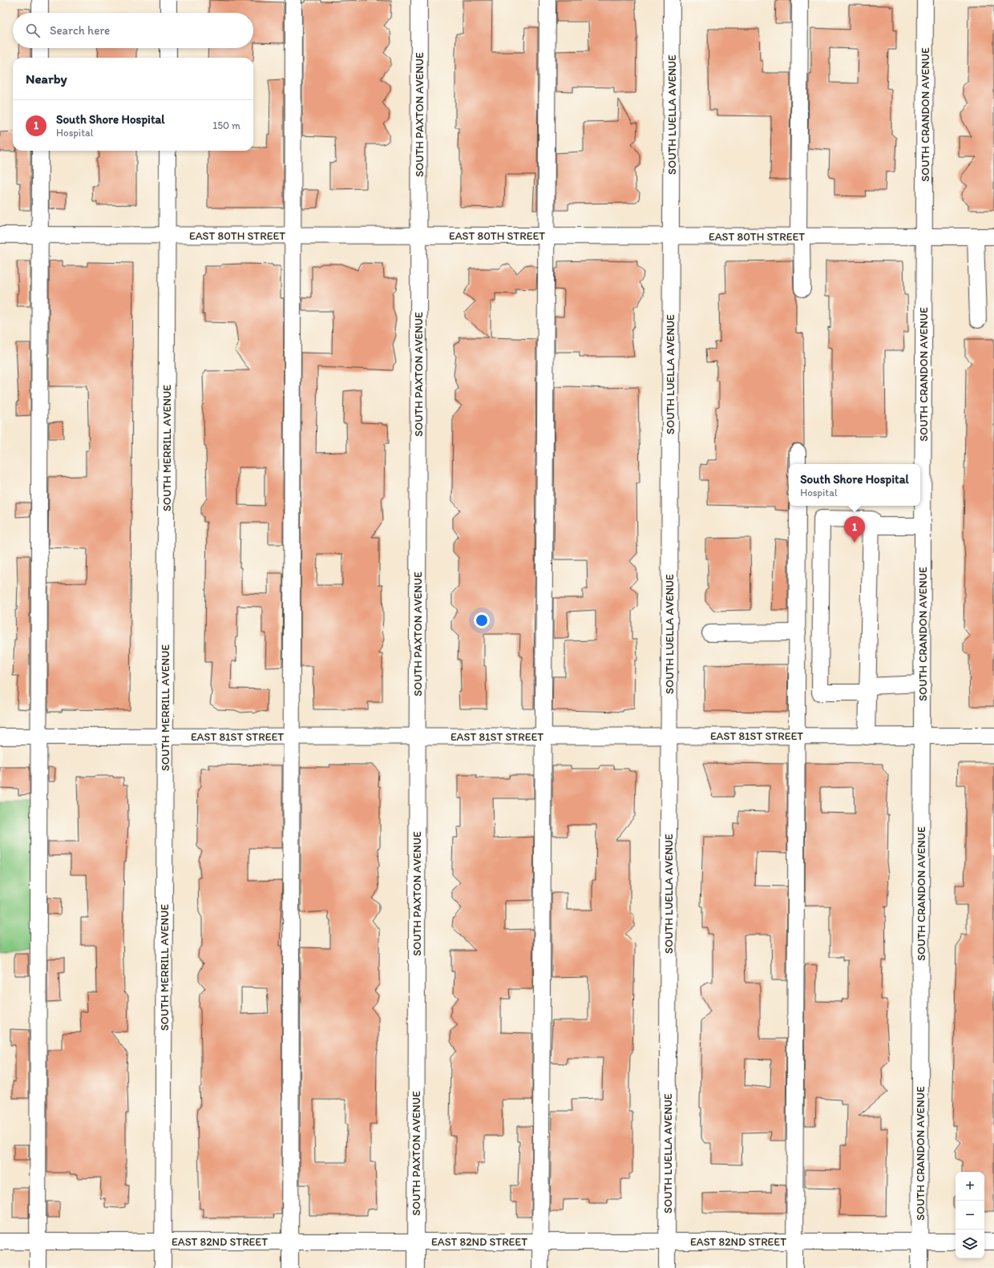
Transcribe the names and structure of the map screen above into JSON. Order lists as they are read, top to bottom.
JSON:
{
  "streets": {
    "street": [
      "SOUTH PAXTON AVENUE",
      "SOUTH LUELLA AVENUE",
      "SOUTH CRANDON AVENUE",
      "EAST 80TH STREET",
      "SOUTH MERRILL AVENUE",
      "EAST 81ST STREET",
      "EAST 82ND STREET"
    ]
  },
  "crossings": [
    ["SOUTH PAXTON AVENUE", "EAST 80TH STREET"],
    ["SOUTH PAXTON AVENUE", "EAST 81ST STREET"],
    ["SOUTH PAXTON AVENUE", "EAST 82ND STREET"],
    ["SOUTH LUELLA AVENUE", "EAST 80TH STREET"],
    ["SOUTH LUELLA AVENUE", "EAST 81ST STREET"],
    ["SOUTH LUELLA AVENUE", "EAST 82ND STREET"],
    ["SOUTH CRANDON AVENUE", "EAST 80TH STREET"],
    ["SOUTH CRANDON AVENUE", "EAST 81ST STREET"],
    ["SOUTH CRANDON AVENUE", "EAST 82ND STREET"],
    ["EAST 80TH STREET", "SOUTH MERRILL AVENUE"],
    ["SOUTH MERRILL AVENUE", "EAST 81ST STREET"],
    ["SOUTH MERRILL AVENUE", "EAST 82ND STREET"]
  ],
  "page": {
    "search": "Search here",
    "heading": "Nearby",
    "list": [
      {
        "mark": "1",
        "name": "South Shore Hospital",
        "note": "Hospital",
        "value": "150 m"
      }
    ],
    "popup": ["South Shore Hospital", "Hospital"],
    "pins": "1",
    "map_buttons": ["+", "−"]
  }
}
